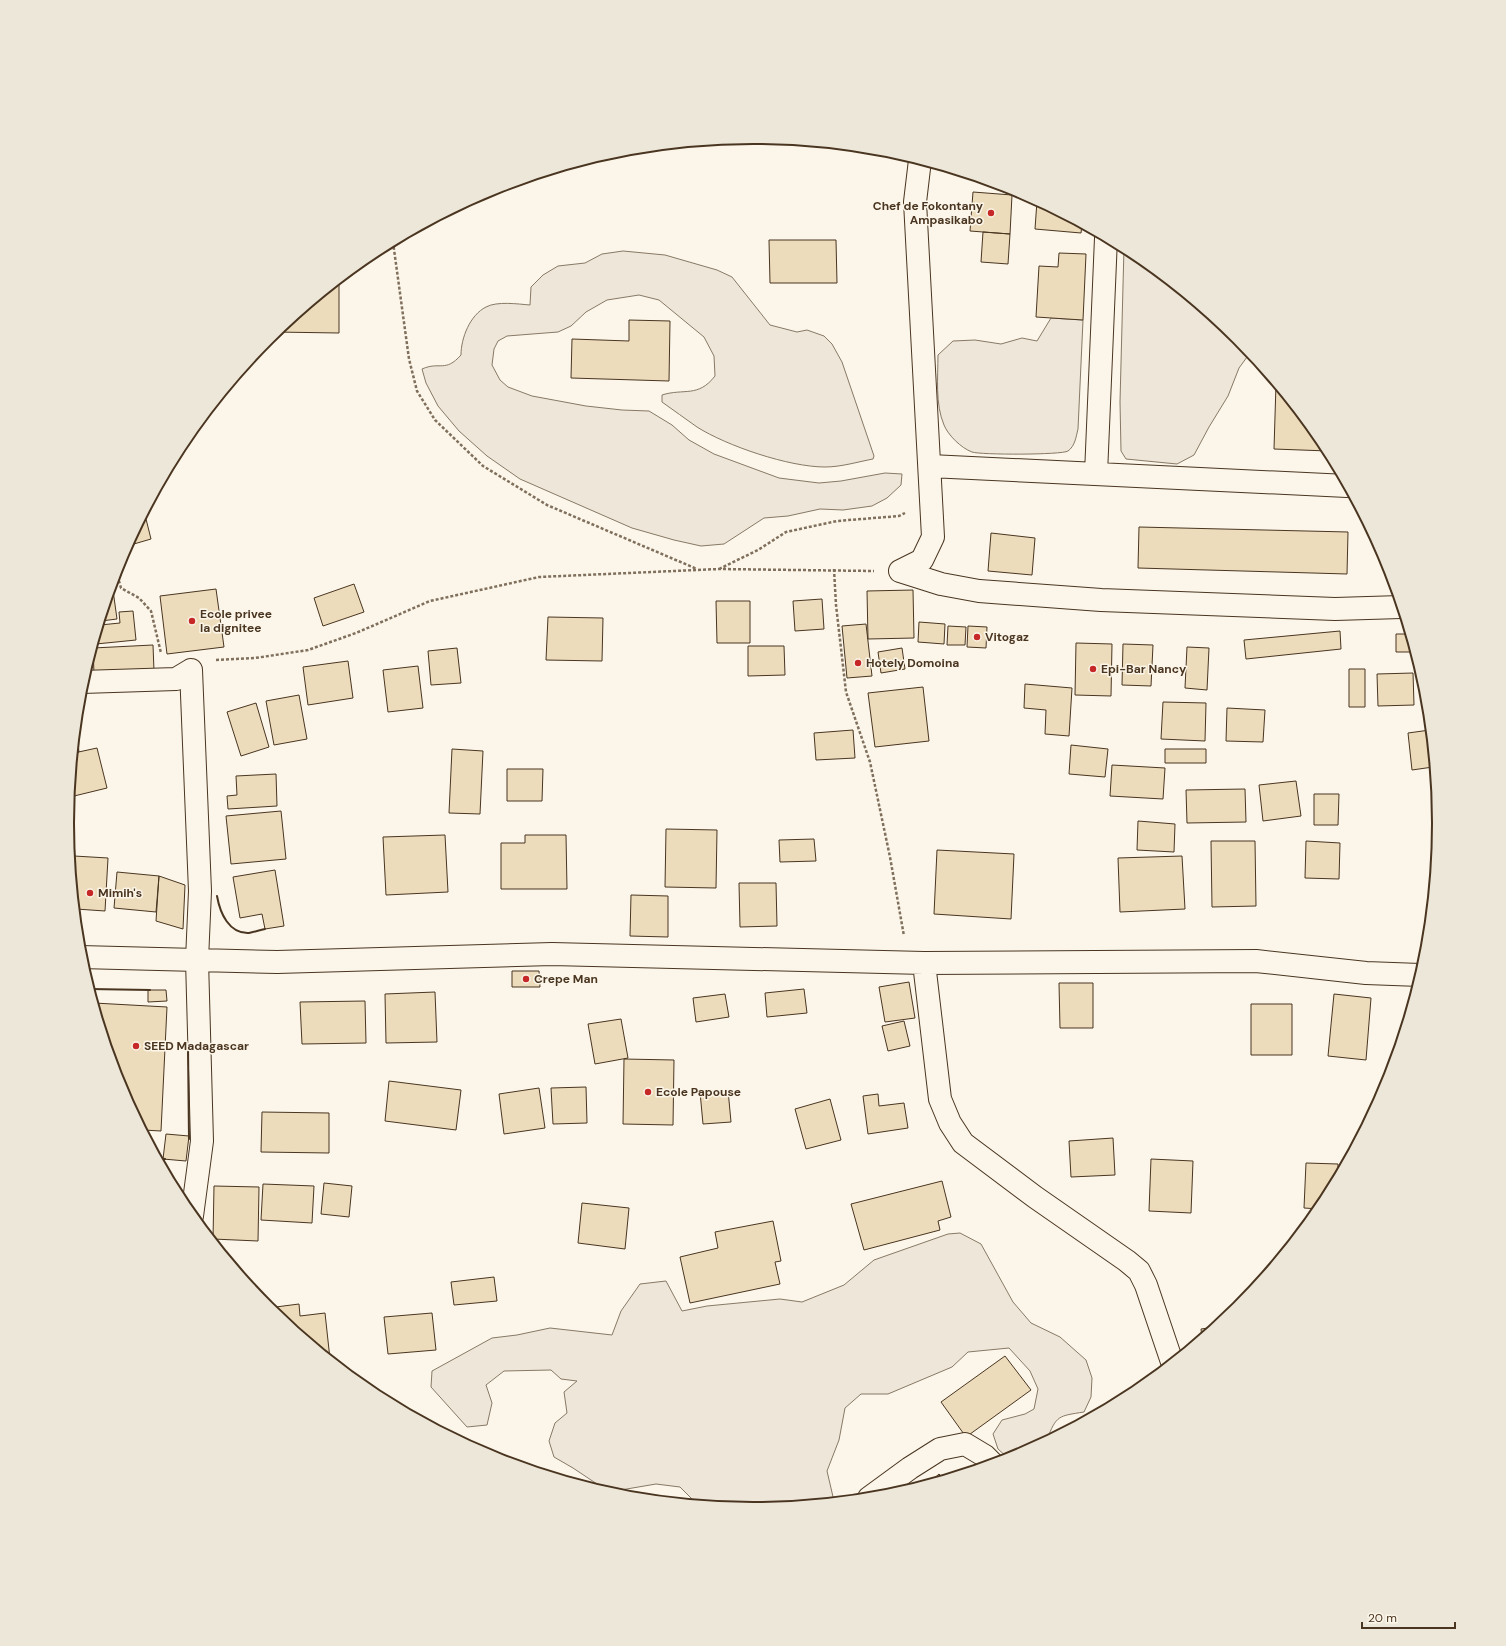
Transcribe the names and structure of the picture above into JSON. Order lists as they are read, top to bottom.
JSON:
{
  "places": [
    "Chef de Fokontany Ampasikabo",
    "Ecole privee la dignitee",
    "Vitogaz",
    "Hotely Domoina",
    "Epi-Bar Nancy",
    "Mimih's",
    "Crepe Man",
    "SEED Madagascar",
    "Ecole Papouse"
  ],
  "scale_bar": "20 m"
}
